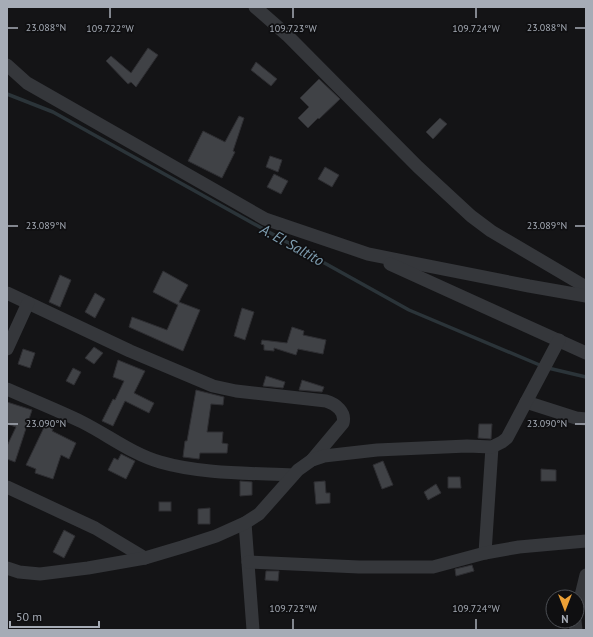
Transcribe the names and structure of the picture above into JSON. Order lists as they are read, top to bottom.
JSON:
{
  "water": ["A. El Saltito"],
  "scale_bar": "50 m",
  "north": "bottom",
  "coordinates": [
    "23.088°N",
    "109.722°W",
    "109.723°W",
    "109.724°W",
    "23.089°N",
    "23.090°N"
  ]
}
